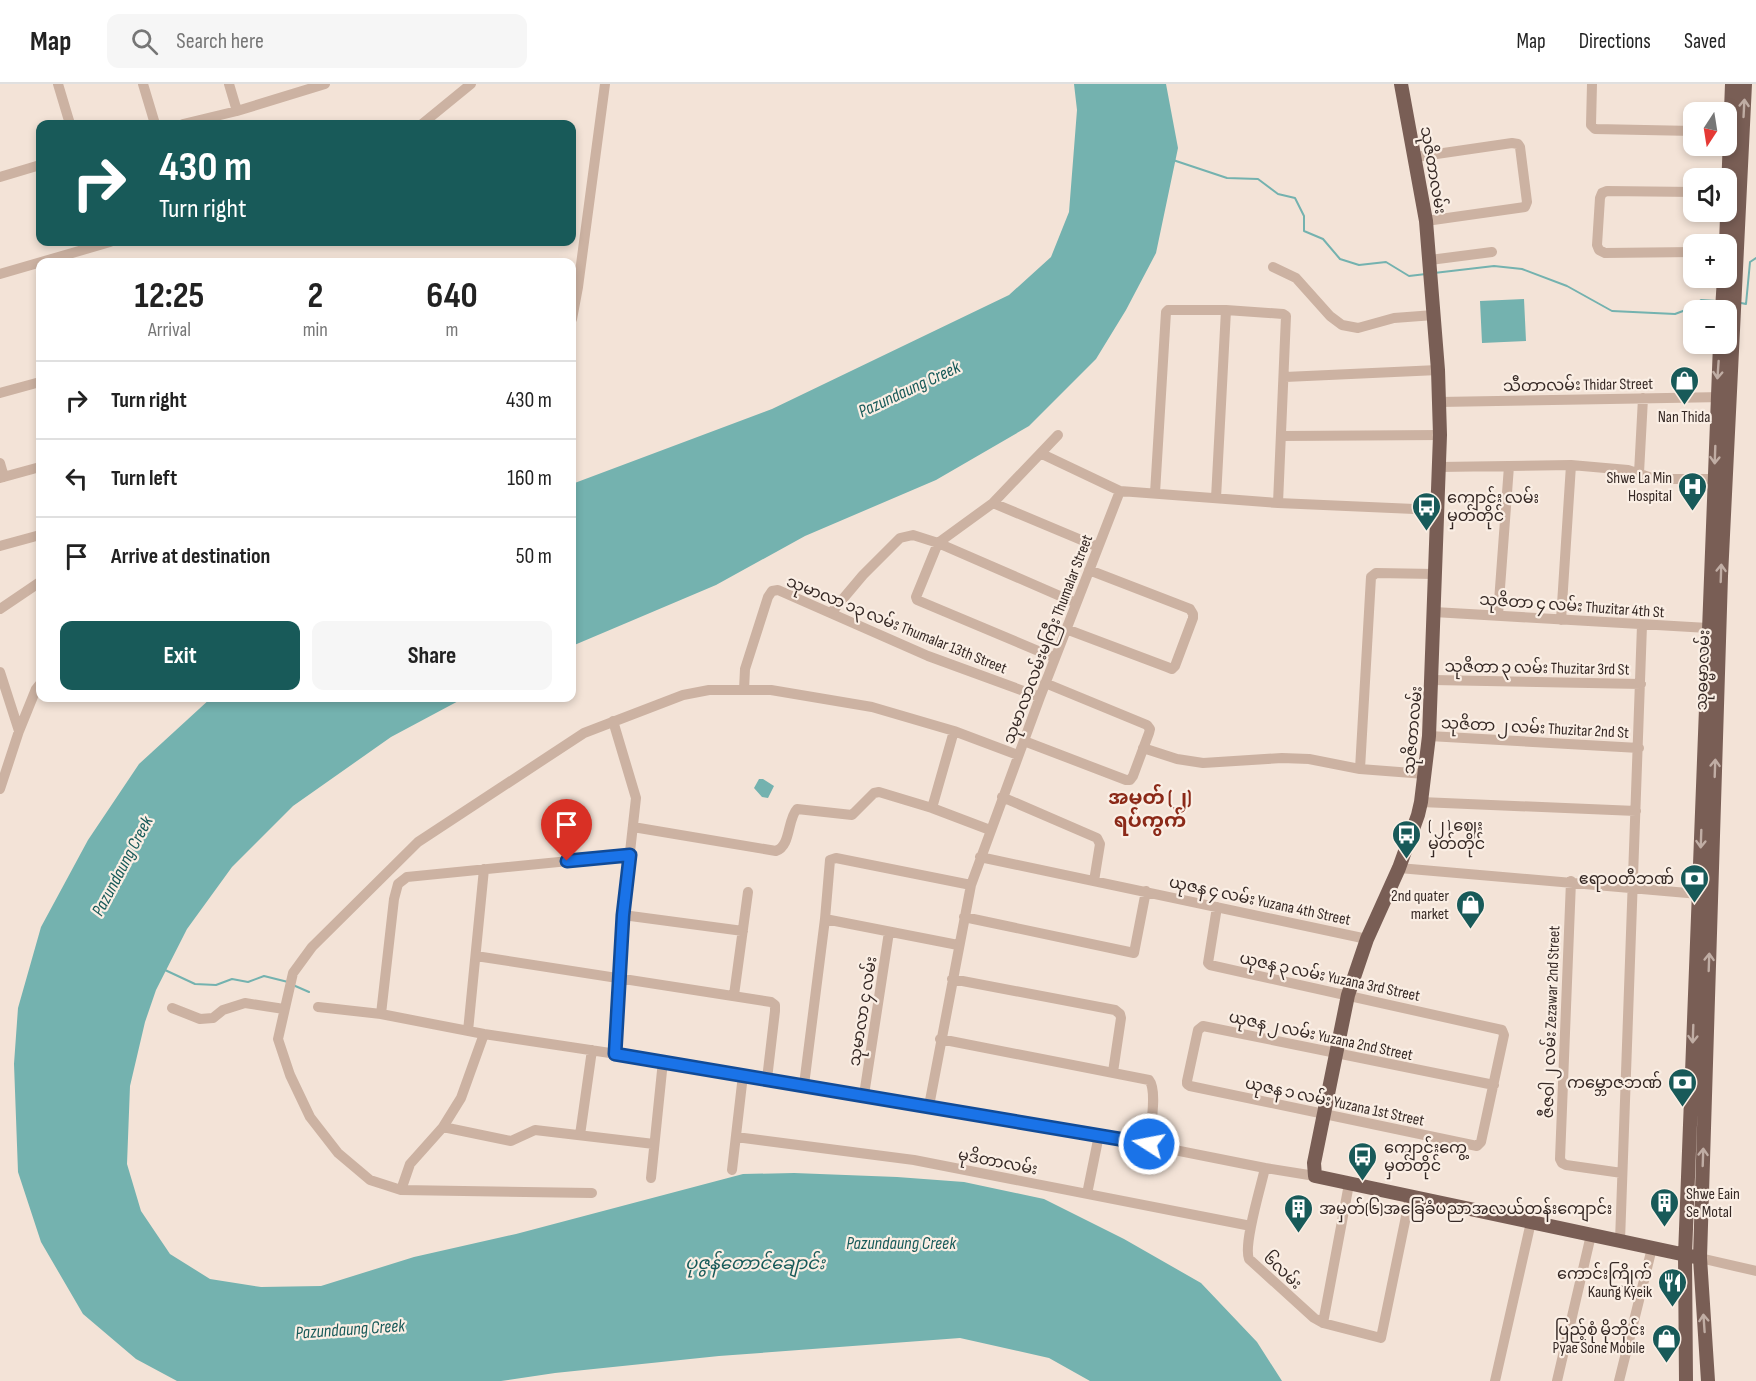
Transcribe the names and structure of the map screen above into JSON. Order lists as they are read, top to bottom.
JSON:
{
  "streets": {
    "main road": ["သုဇိတာလမ်း", "သုဓမ္မာလမ်း"],
    "street": [
      "သီတာလမ်း Thidar Street",
      "သုဇိတာ ၄ လမ်း Thuzitar 4th St",
      "သုမာလာ ၁၃ လမ်း Thumalar 13th Street",
      "သုမာလာလမ်းမကြီး Thumalar Street",
      "သုဇိတာ ၃ လမ်း Thuzitar 3rd St",
      "သုဇိတာ ၂ လမ်း Thuzitar 2nd St",
      "ယုဇန ၄ လမ်း Yuzana 4th Street",
      "ယုဇန ၃ လမ်း Yuzana 3rd Street",
      "သုမာလာ ၄ လမ်း",
      "ဇီဇဝါ ၂ လမ်း Zezawar 2nd Street",
      "ယုဇန ၂ လမ်း Yuzana 2nd Street",
      "ယုဇန ၁ လမ်း Yuzana 1st Street",
      "မုဒိတာလမ်း",
      "၆လမ်း"
    ]
  },
  "crossings": [
    ["သုဇိတာလမ်း", "သီတာလမ်း Thidar Street"],
    ["သုဇိတာလမ်း", "သုဇိတာ ၄ လမ်း Thuzitar 4th St"],
    ["သုဇိတာလမ်း", "သုဇိတာ ၃ လမ်း Thuzitar 3rd St"],
    ["သုဇိတာလမ်း", "သုဇိတာ ၂ လမ်း Thuzitar 2nd St"],
    ["သုဇိတာလမ်း", "ယုဇန ၄ လမ်း Yuzana 4th Street"],
    ["သုဇိတာလမ်း", "ယုဇန ၃ လမ်း Yuzana 3rd Street"],
    ["သုဇိတာလမ်း", "ယုဇန ၂ လမ်း Yuzana 2nd Street"],
    ["သုဇိတာလမ်း", "ယုဇန ၁ လမ်း Yuzana 1st Street"],
    ["သီတာလမ်း Thidar Street", "သုဓမ္မာလမ်း"],
    ["သုဇိတာ ၄ လမ်း Thuzitar 4th St", "သုဓမ္မာလမ်း"],
    ["သုမာလာ ၁၃ လမ်း Thumalar 13th Street", "သုမာလာလမ်းမကြီး Thumalar Street"],
    ["သုမာလာလမ်းမကြီး Thumalar Street", "ယုဇန ၄ လမ်း Yuzana 4th Street"],
    ["ယုဇန ၄ လမ်း Yuzana 4th Street", "ယုဇန ၃ လမ်း Yuzana 3rd Street"],
    ["ယုဇန ၃ လမ်း Yuzana 3rd Street", "ယုဇန ၂ လမ်း Yuzana 2nd Street"],
    ["ယုဇန ၃ လမ်း Yuzana 3rd Street", "ယုဇန ၁ လမ်း Yuzana 1st Street"],
    ["ယုဇန ၂ လမ်း Yuzana 2nd Street", "ယုဇန ၁ လမ်း Yuzana 1st Street"],
    ["မုဒိတာလမ်း", "၆လမ်း"]
  ],
  "districts": ["အမှတ် (၂) ရပ်ကွက်"],
  "water": ["Pazundaung Creek", "ပုဇွန်တောင်ချောင်း"],
  "places": {
    "shop": ["Nan Thida", "2nd quater market", "ပြည့်စုံ မိုဘိုင်း Pyae Sone Mobile"],
    "hospital": ["Shwe La Min Hospital"],
    "bus stop": ["ကျောင်း လမ်း မှတ်တိုင်", "( ၂ ) ဈေး မှတ်တိုင်", "ကျောင်းကွေ့ မှတ်တိုင်"],
    "bank": ["ဧရာဝတီဘဏ်", "ကမ္ဘောဇဘဏ်"],
    "building": ["Shwe Eain Se Motal", "အမှတ်(၆)အခြေခံပညာအလယ်တန်းကျောင်း"],
    "restaurant": ["ကောင်းကြိုက် Kaung Kyeik"]
  },
  "north": "bottom",
  "page": {
    "header": "Map",
    "search": "Search here",
    "nav": ["Map", "Directions", "Saved"],
    "map_buttons": ["+", "−"],
    "turn": ["430 m", "Turn right"],
    "eta": [
      "12:25",
      "Arrival",
      "2",
      "min",
      "640",
      "m"
    ],
    "list": [
      {
        "name": "Turn right",
        "value": "430 m"
      },
      {
        "name": "Turn left",
        "value": "160 m"
      },
      {
        "name": "Arrive at destination",
        "value": "50 m"
      }
    ],
    "buttons": ["Exit", "Share"]
  }
}
